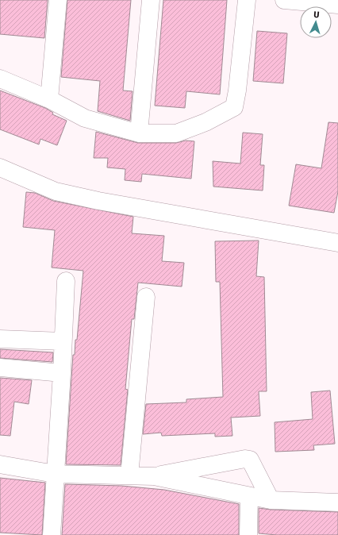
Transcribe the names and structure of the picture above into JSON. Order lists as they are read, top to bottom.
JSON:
{
  "north": "top"
}
